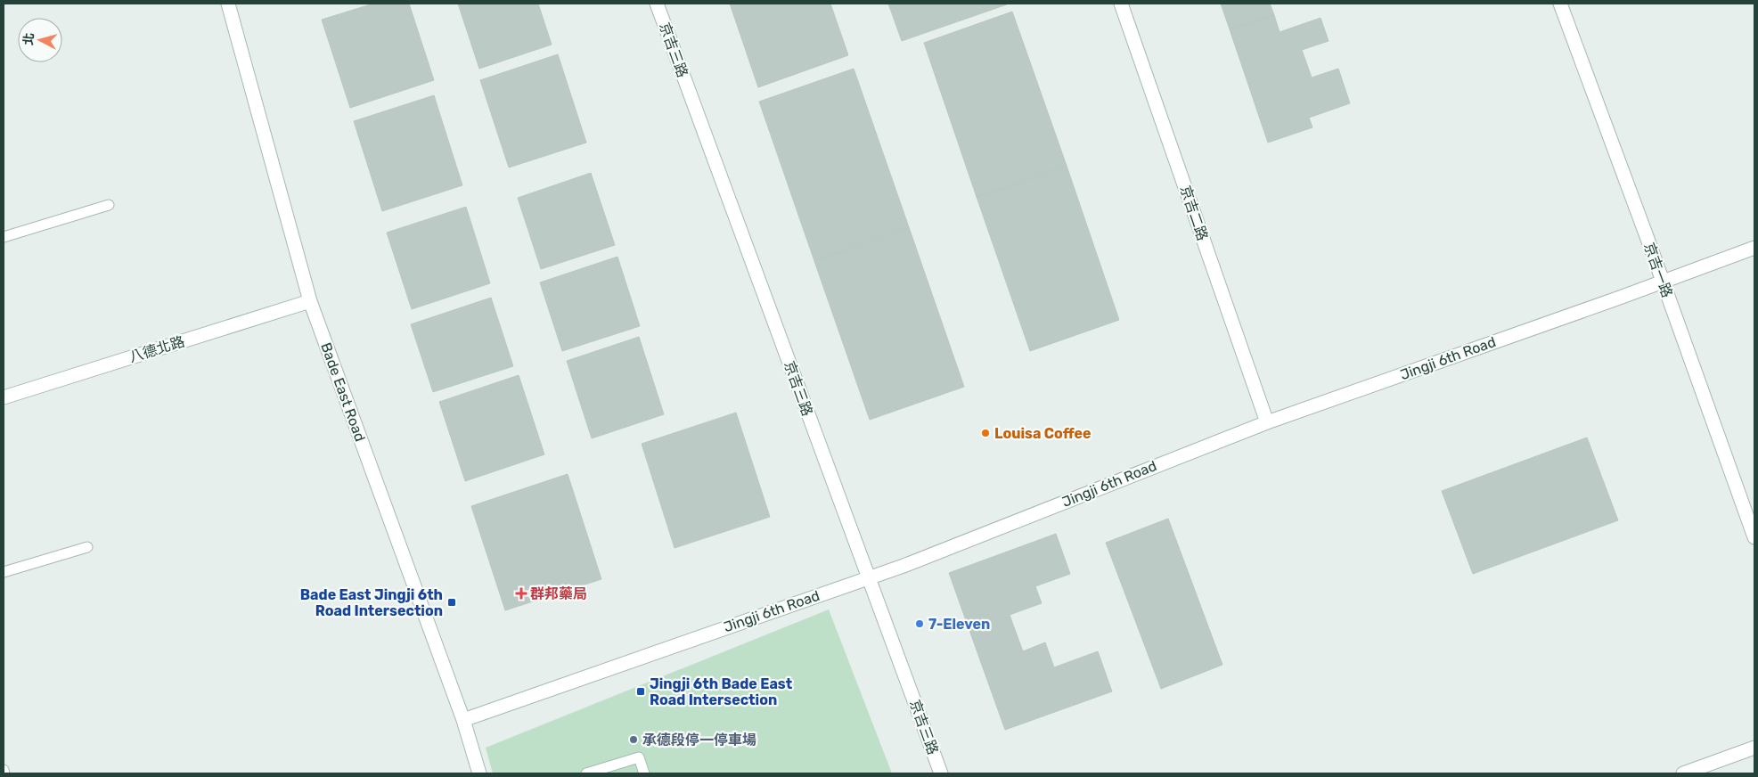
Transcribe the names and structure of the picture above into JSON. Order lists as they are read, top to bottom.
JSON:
{
  "streets": {
    "street": [
      "京吉三路",
      "京吉二路",
      "京吉一路",
      "八德北路",
      "Jingji 6th Road",
      "Bade East Road"
    ]
  },
  "crossings": [
    ["京吉三路", "Jingji 6th Road"],
    ["京吉二路", "Jingji 6th Road"],
    ["京吉一路", "Jingji 6th Road"],
    ["八德北路", "Bade East Road"],
    ["Jingji 6th Road", "Bade East Road"]
  ],
  "places": {
    "other": ["Louisa Coffee", "7-Eleven", "承德段停一停車場"],
    "health": ["群邦藥局"],
    "transit": ["Bade East Jingji 6th Road Intersection", "Jingji 6th Bade East Road Intersection"]
  },
  "north": "left"
}
